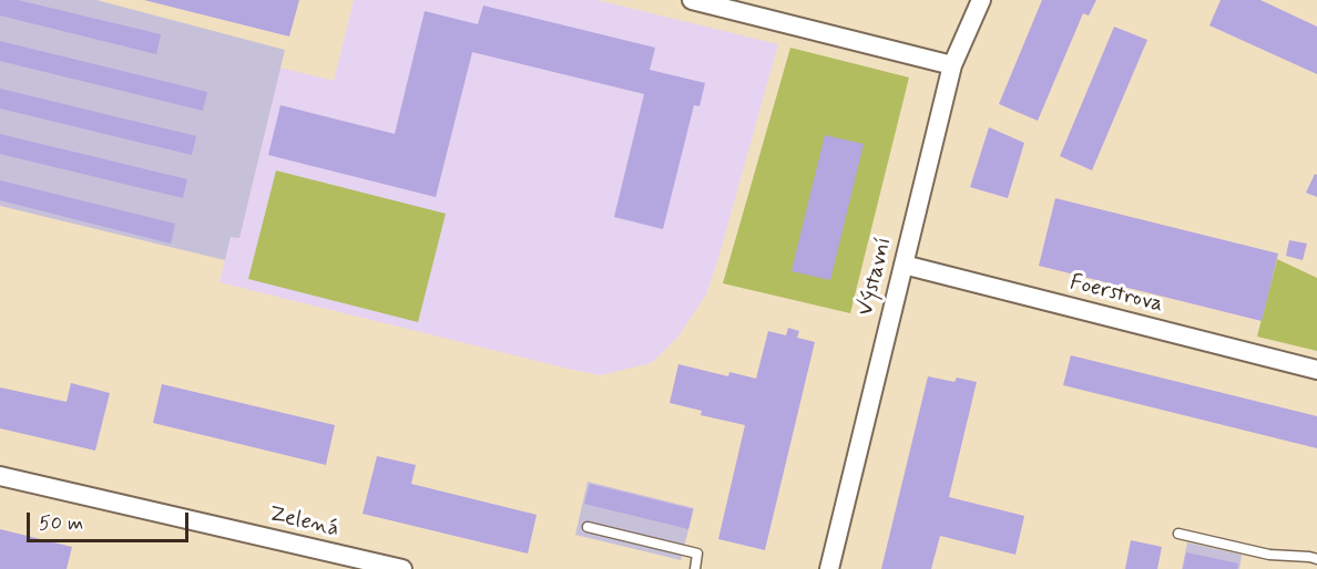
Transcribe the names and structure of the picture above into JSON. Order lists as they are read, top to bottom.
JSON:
{
  "streets": {
    "street": ["Výstavní", "Foerstrova", "Zelená"]
  },
  "crossings": [
    ["Výstavní", "Foerstrova"]
  ],
  "scale_bar": "50 m"
}
